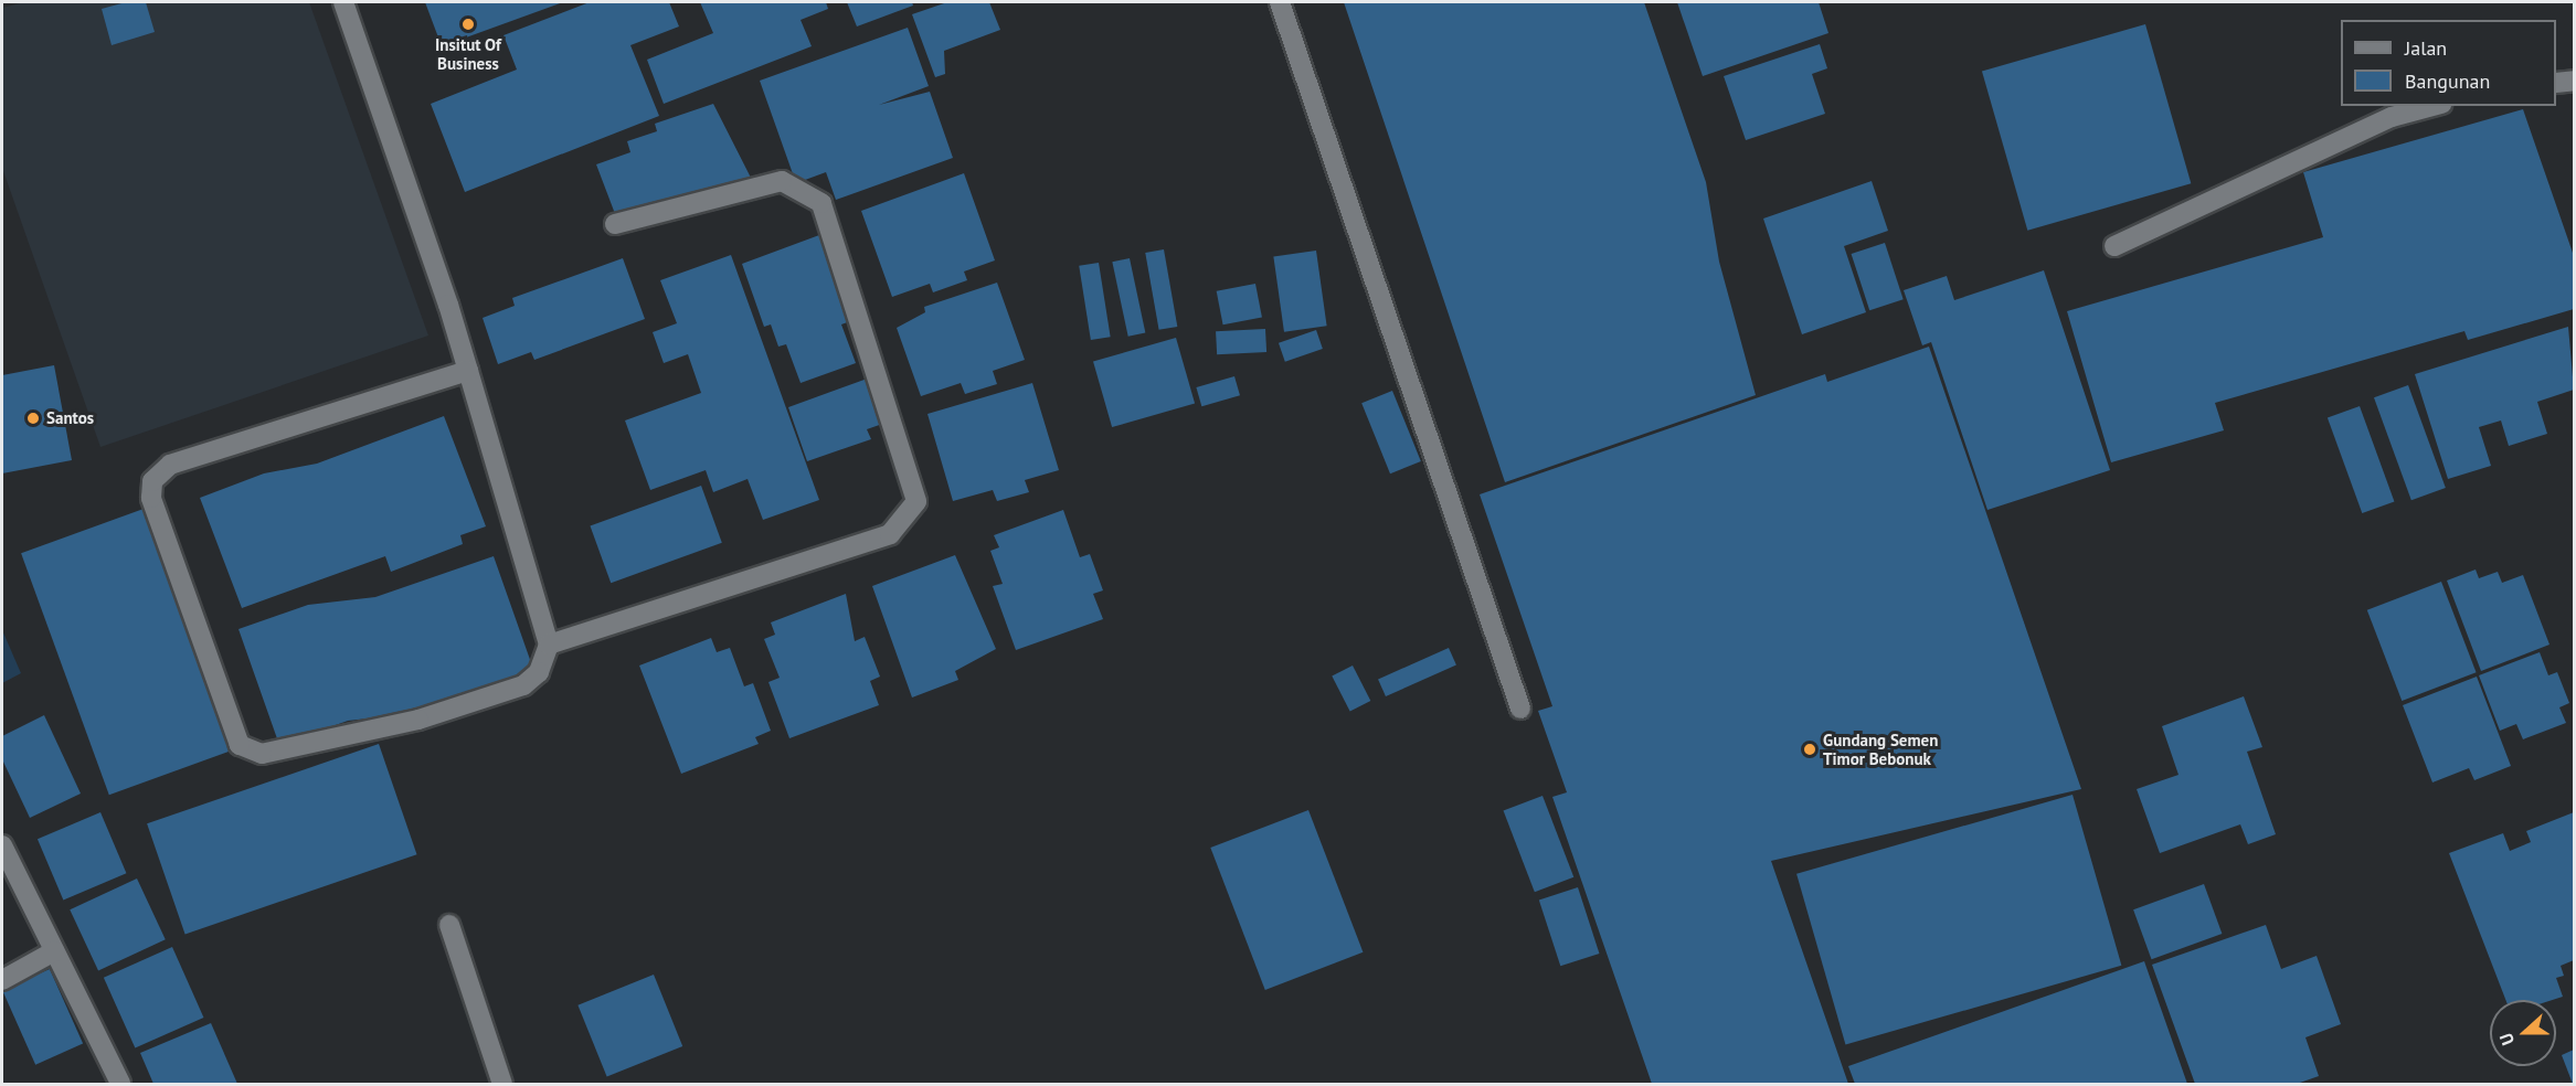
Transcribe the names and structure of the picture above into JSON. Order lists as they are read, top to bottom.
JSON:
{
  "places": ["Insitut Of Business", "Santos", "Gundang Semen Timor Bebonuk"],
  "legend": ["Jalan", "Bangunan"],
  "north": "left"
}
